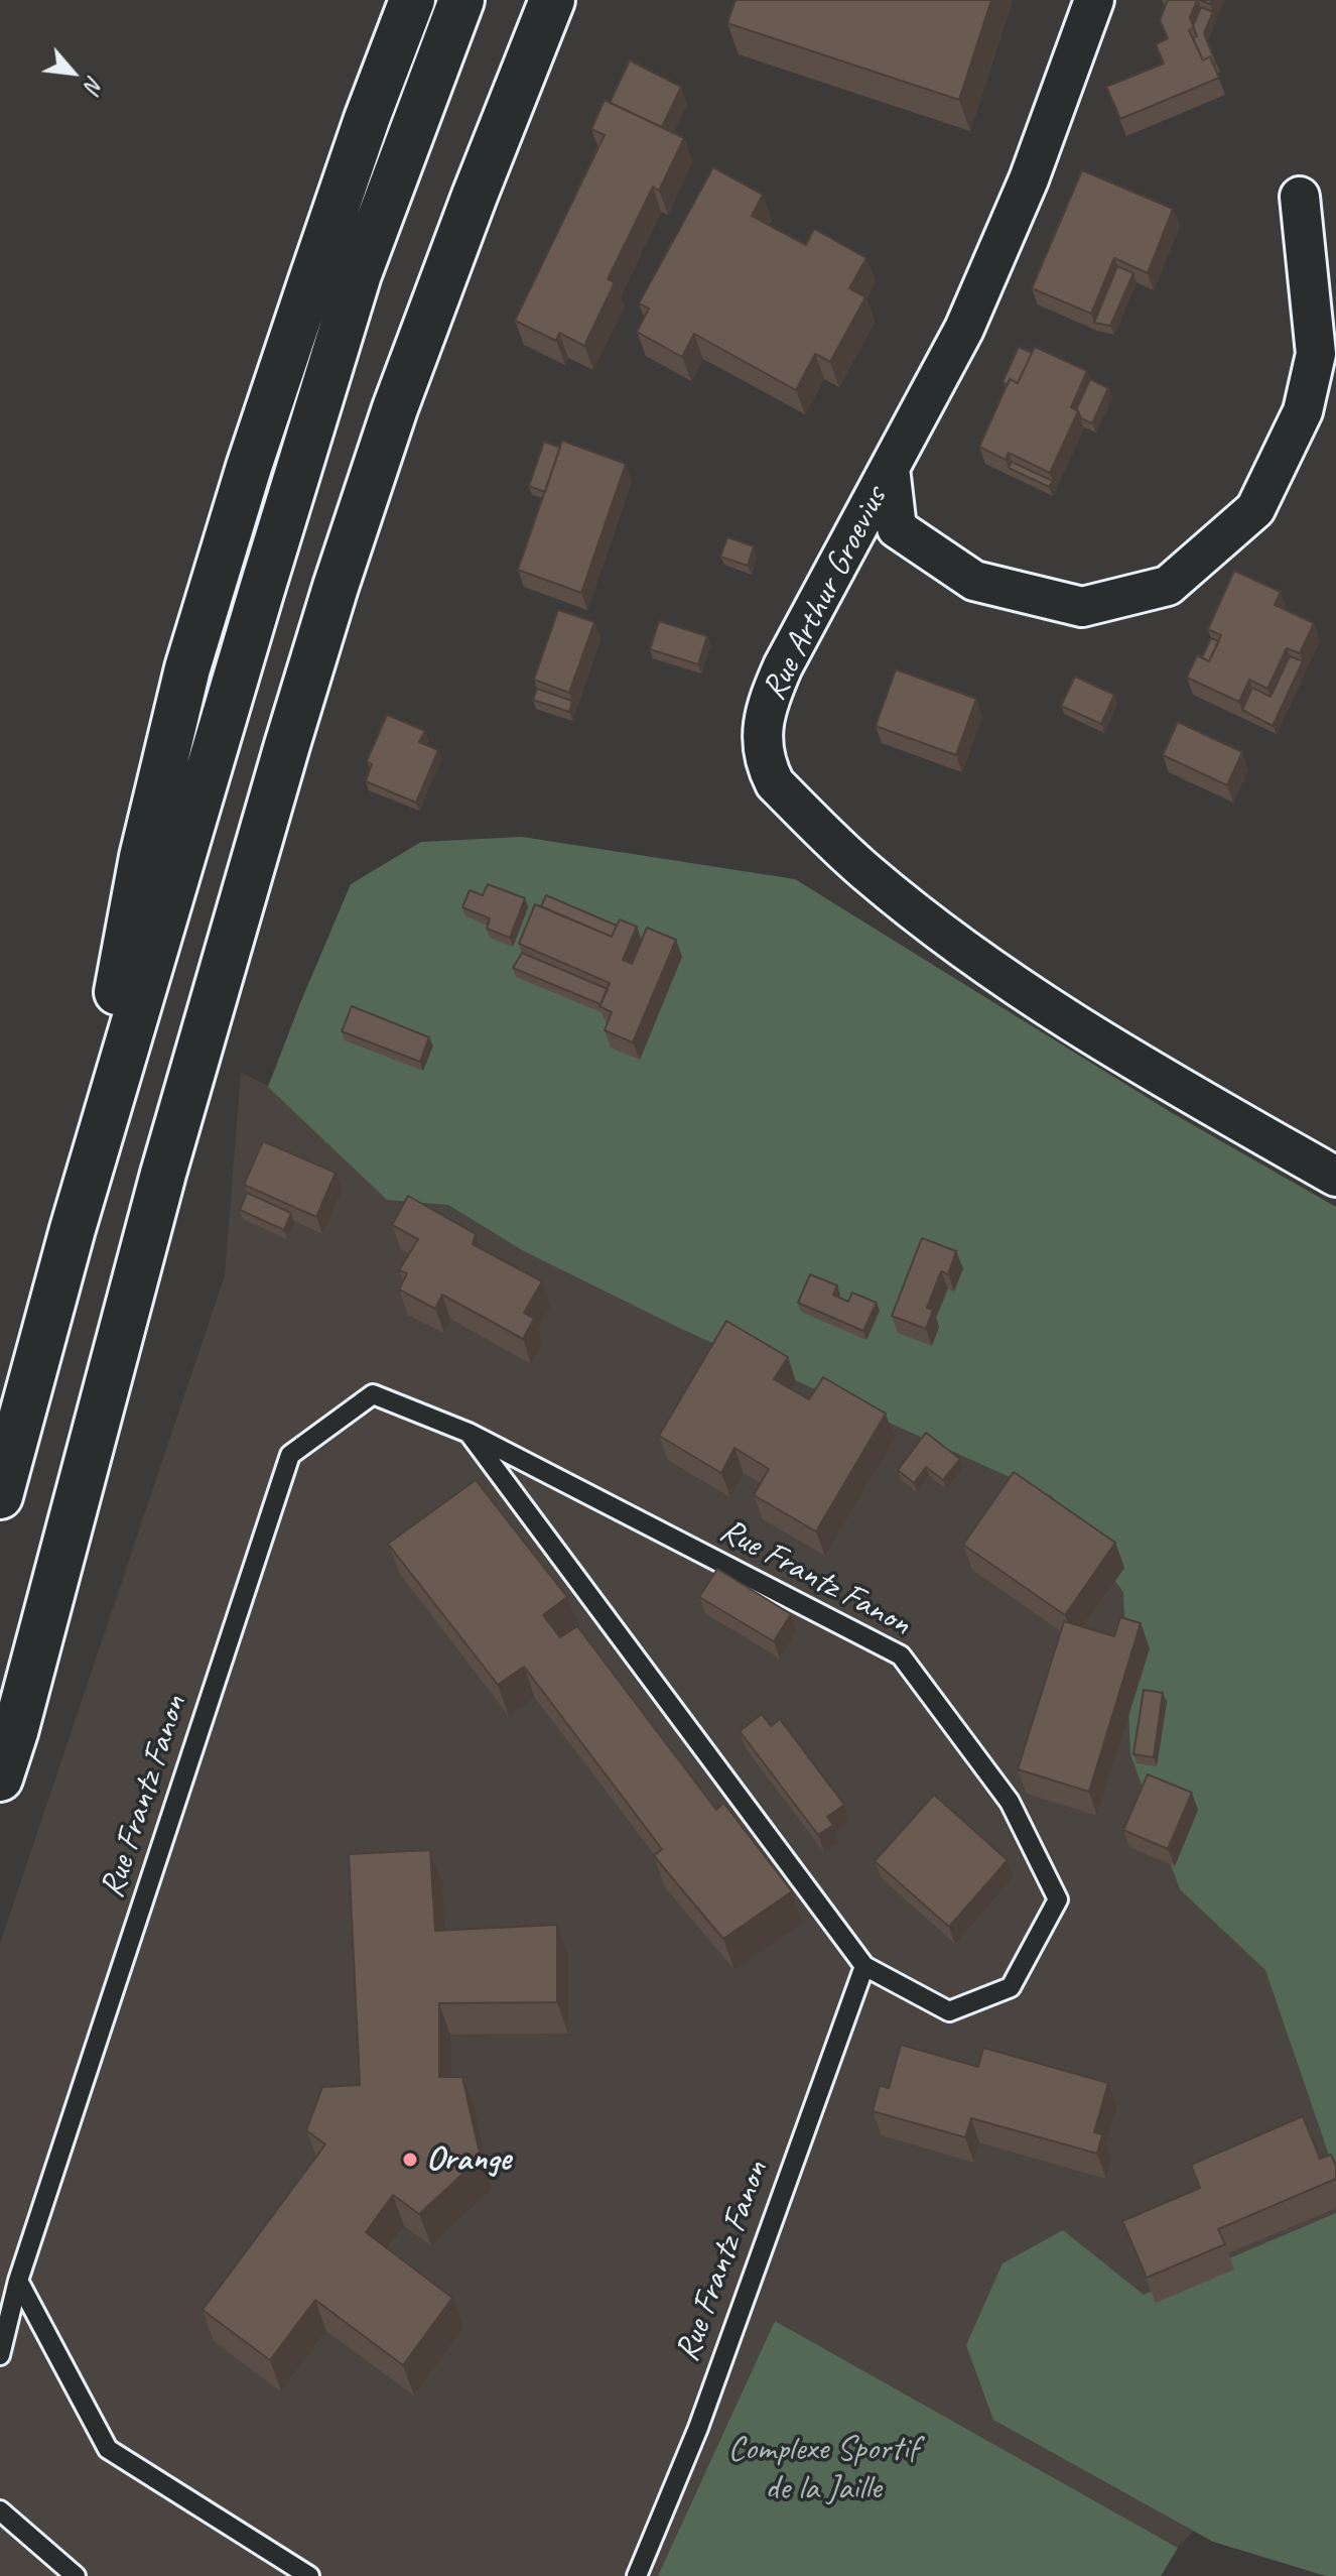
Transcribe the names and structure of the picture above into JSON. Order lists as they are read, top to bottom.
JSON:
{
  "streets": {
    "street": ["Rue Arthur Groevius"],
    "lane": ["Rue Frantz Fanon"]
  },
  "parks": ["Complexe Sportif de la Jaille"],
  "places": ["Orange"],
  "north": "bottom right"
}
